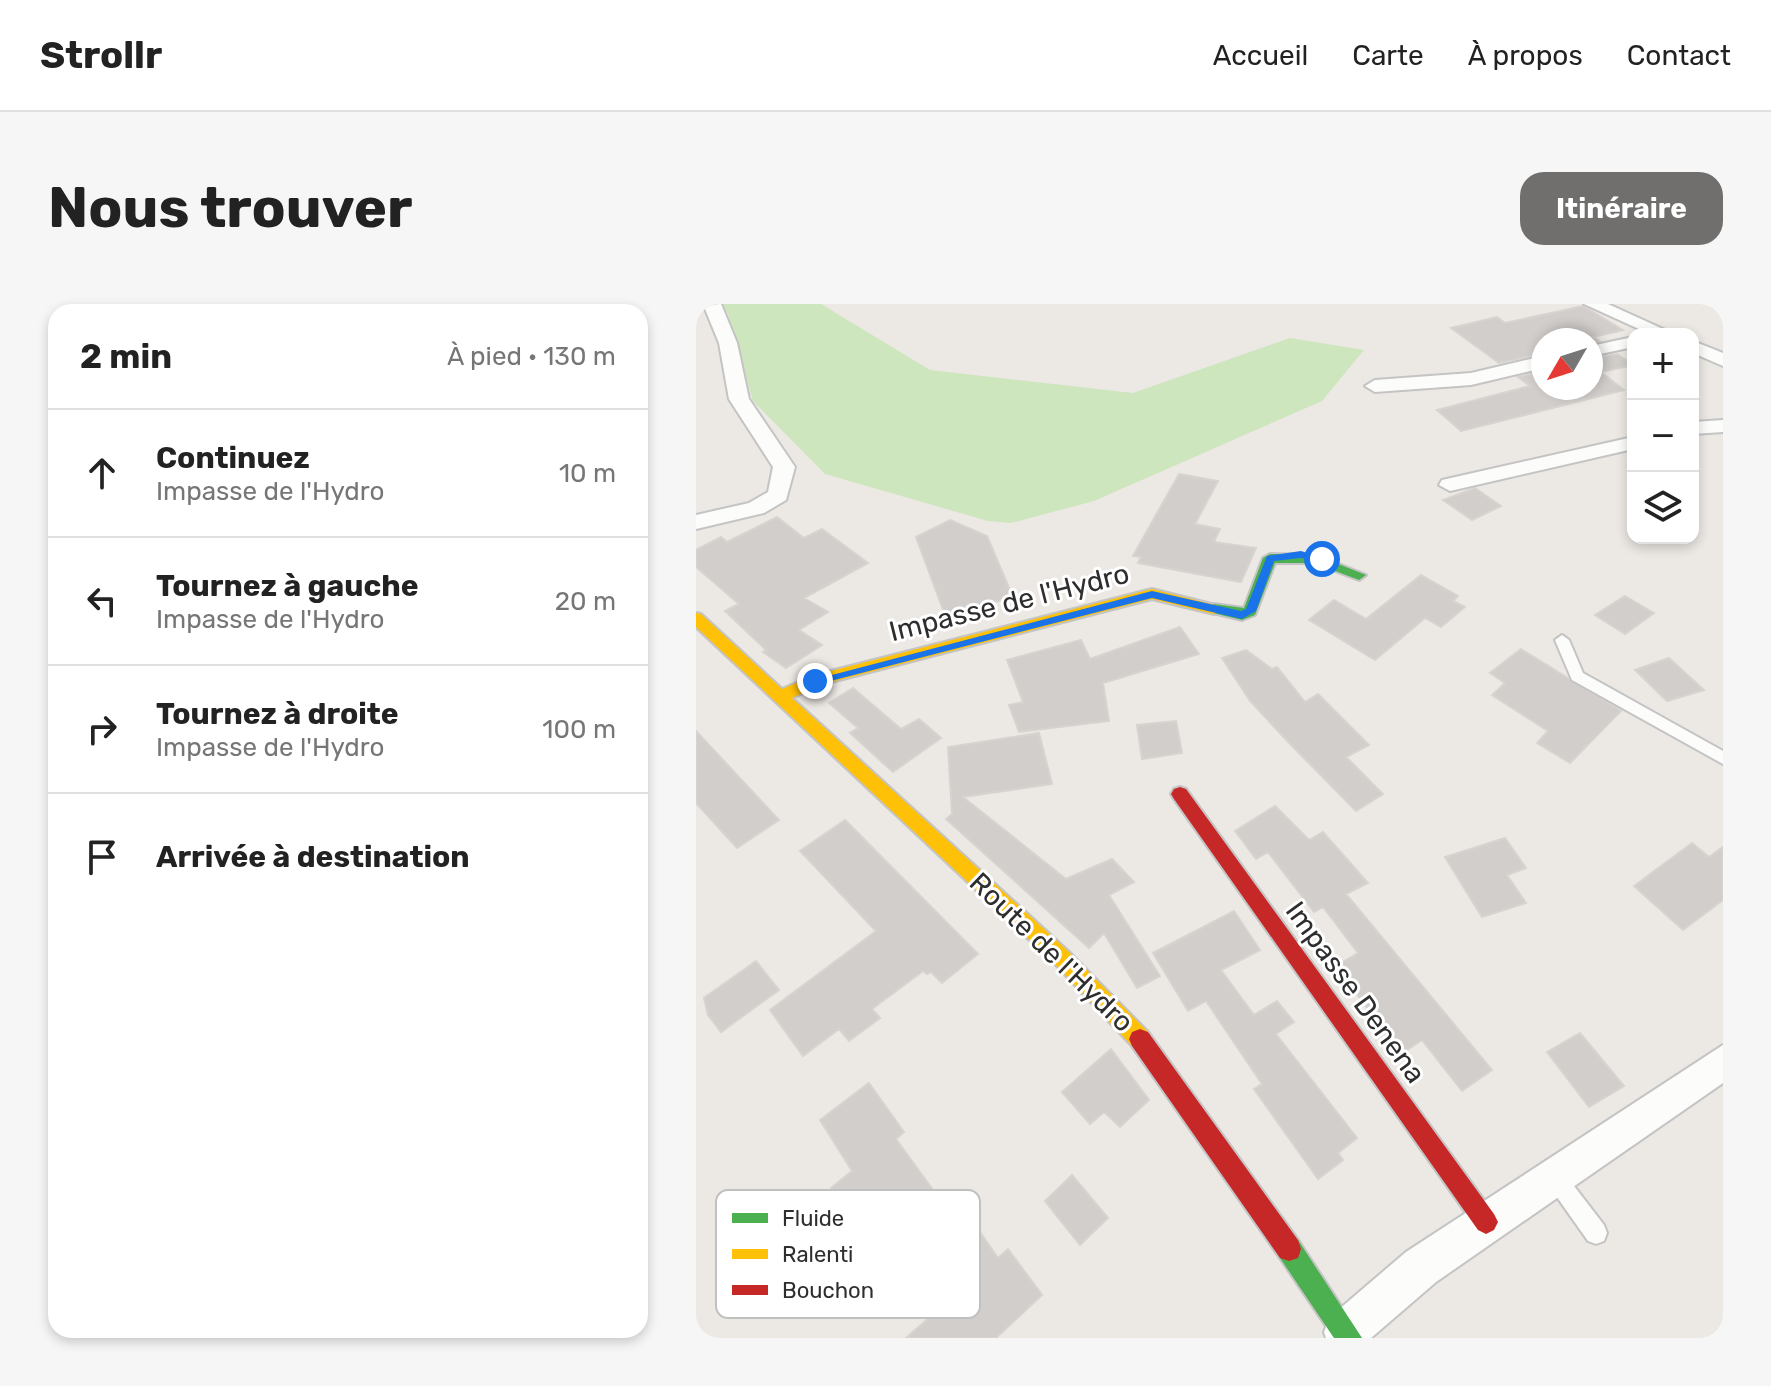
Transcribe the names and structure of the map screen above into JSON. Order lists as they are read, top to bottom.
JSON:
{
  "streets": {
    "street": ["Impasse de l'Hydro", "Route de l'Hydro", "Impasse Denena"]
  },
  "crossings": [
    ["Impasse de l'Hydro", "Route de l'Hydro"]
  ],
  "legend": ["Fluide", "Ralenti", "Bouchon"],
  "north": "bottom left",
  "page": {
    "header": "Strollr",
    "nav": [
      "Accueil",
      "Carte",
      "À propos",
      "Contact"
    ],
    "buttons": "Itinéraire",
    "title": "Nous trouver",
    "heading": ["2 min", "À pied · 130 m"],
    "map_buttons": ["+", "−"],
    "list": [
      ["Continuez", "Impasse de l'Hydro", "10 m"],
      ["Tournez à gauche", "Impasse de l'Hydro", "20 m"],
      ["Tournez à droite", "Impasse de l'Hydro", "100 m"],
      "Arrivée à destination"
    ]
  }
}
